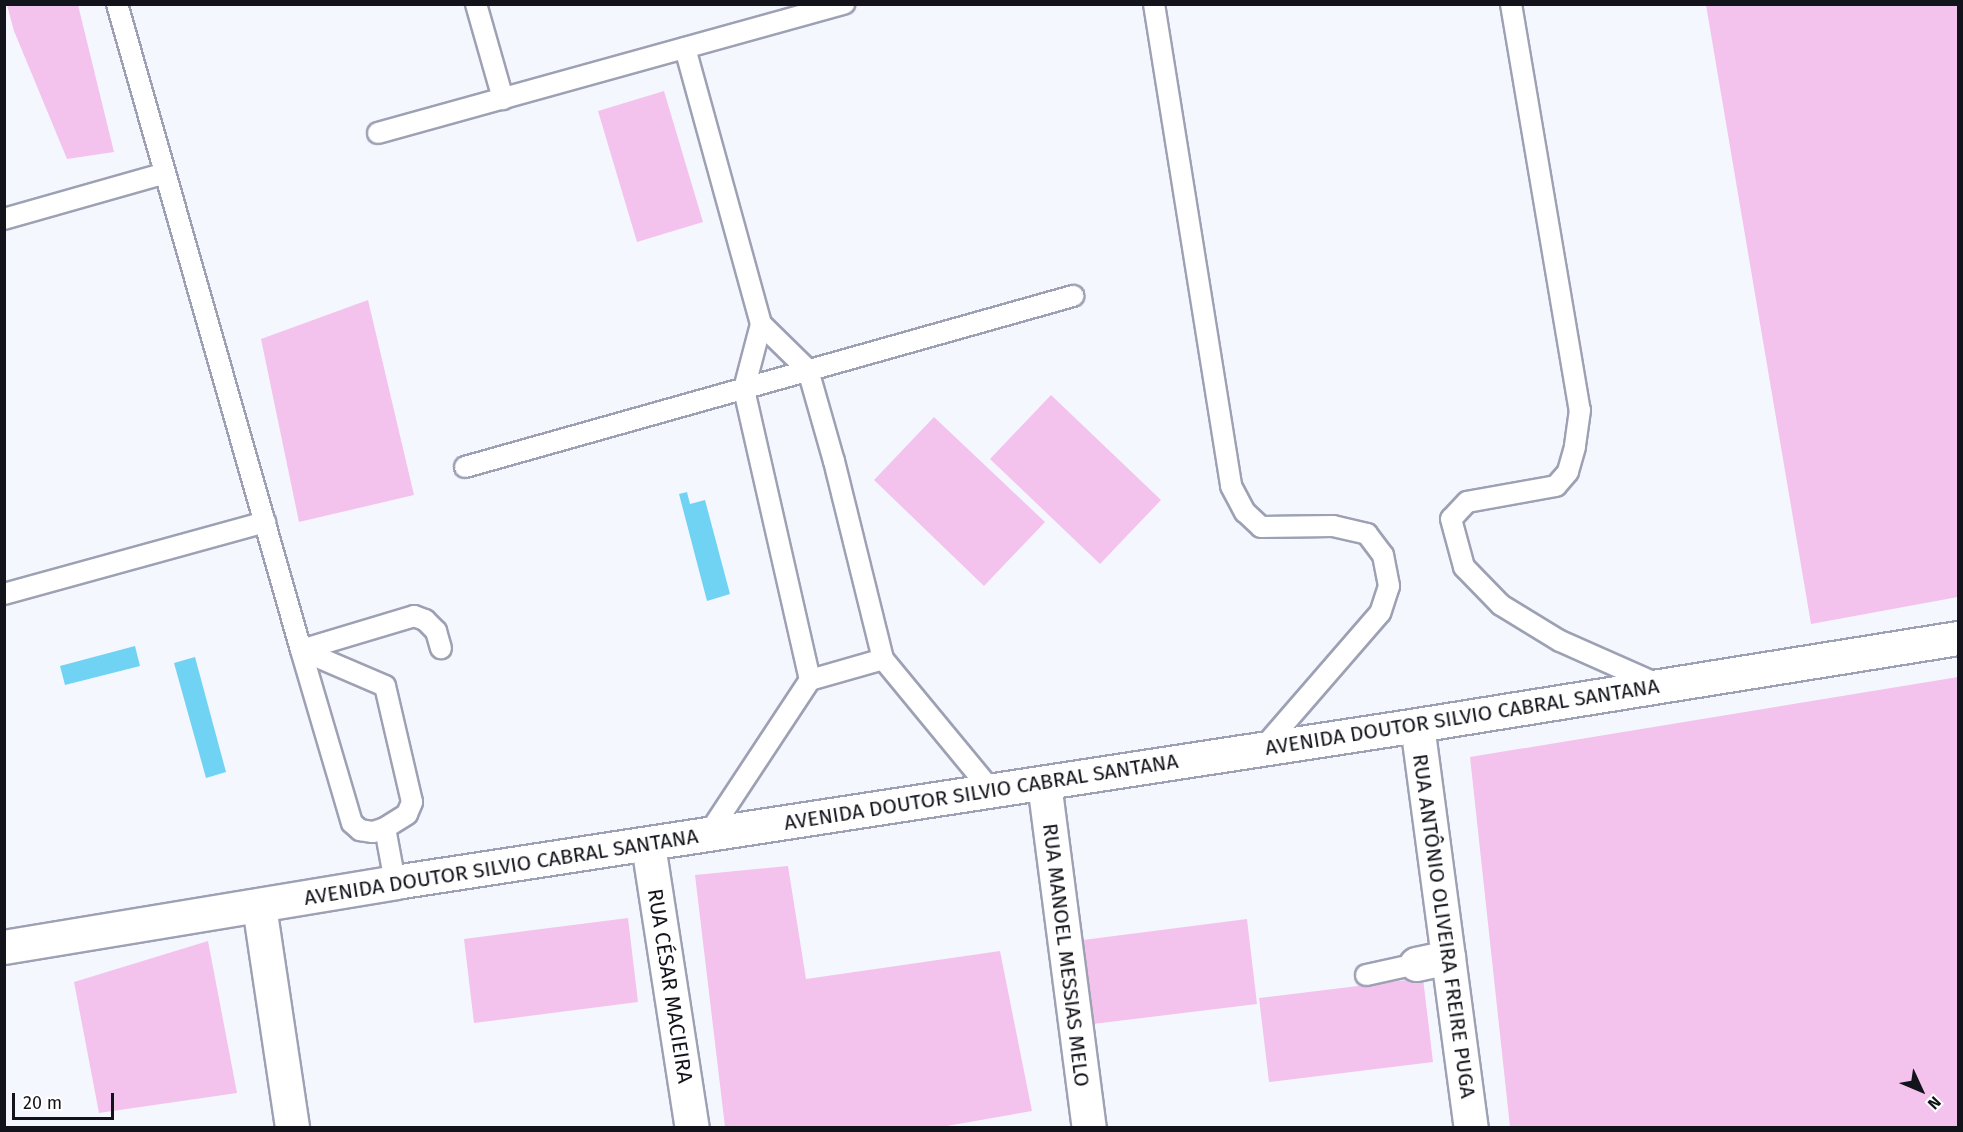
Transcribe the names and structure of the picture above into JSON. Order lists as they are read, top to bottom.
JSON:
{
  "streets": {
    "street": [
      "AVENIDA DOUTOR SILVIO CABRAL SANTANA",
      "RUA ANTÔNIO OLIVEIRA FREIRE PUGA",
      "RUA MANOEL MESSIAS MELO",
      "RUA CÉSAR MACIEIRA"
    ]
  },
  "crossings": [
    ["AVENIDA DOUTOR SILVIO CABRAL SANTANA", "RUA ANTÔNIO OLIVEIRA FREIRE PUGA"],
    ["AVENIDA DOUTOR SILVIO CABRAL SANTANA", "RUA MANOEL MESSIAS MELO"],
    ["AVENIDA DOUTOR SILVIO CABRAL SANTANA", "RUA CÉSAR MACIEIRA"]
  ],
  "scale_bar": "20 m",
  "north": "bottom right"
}
